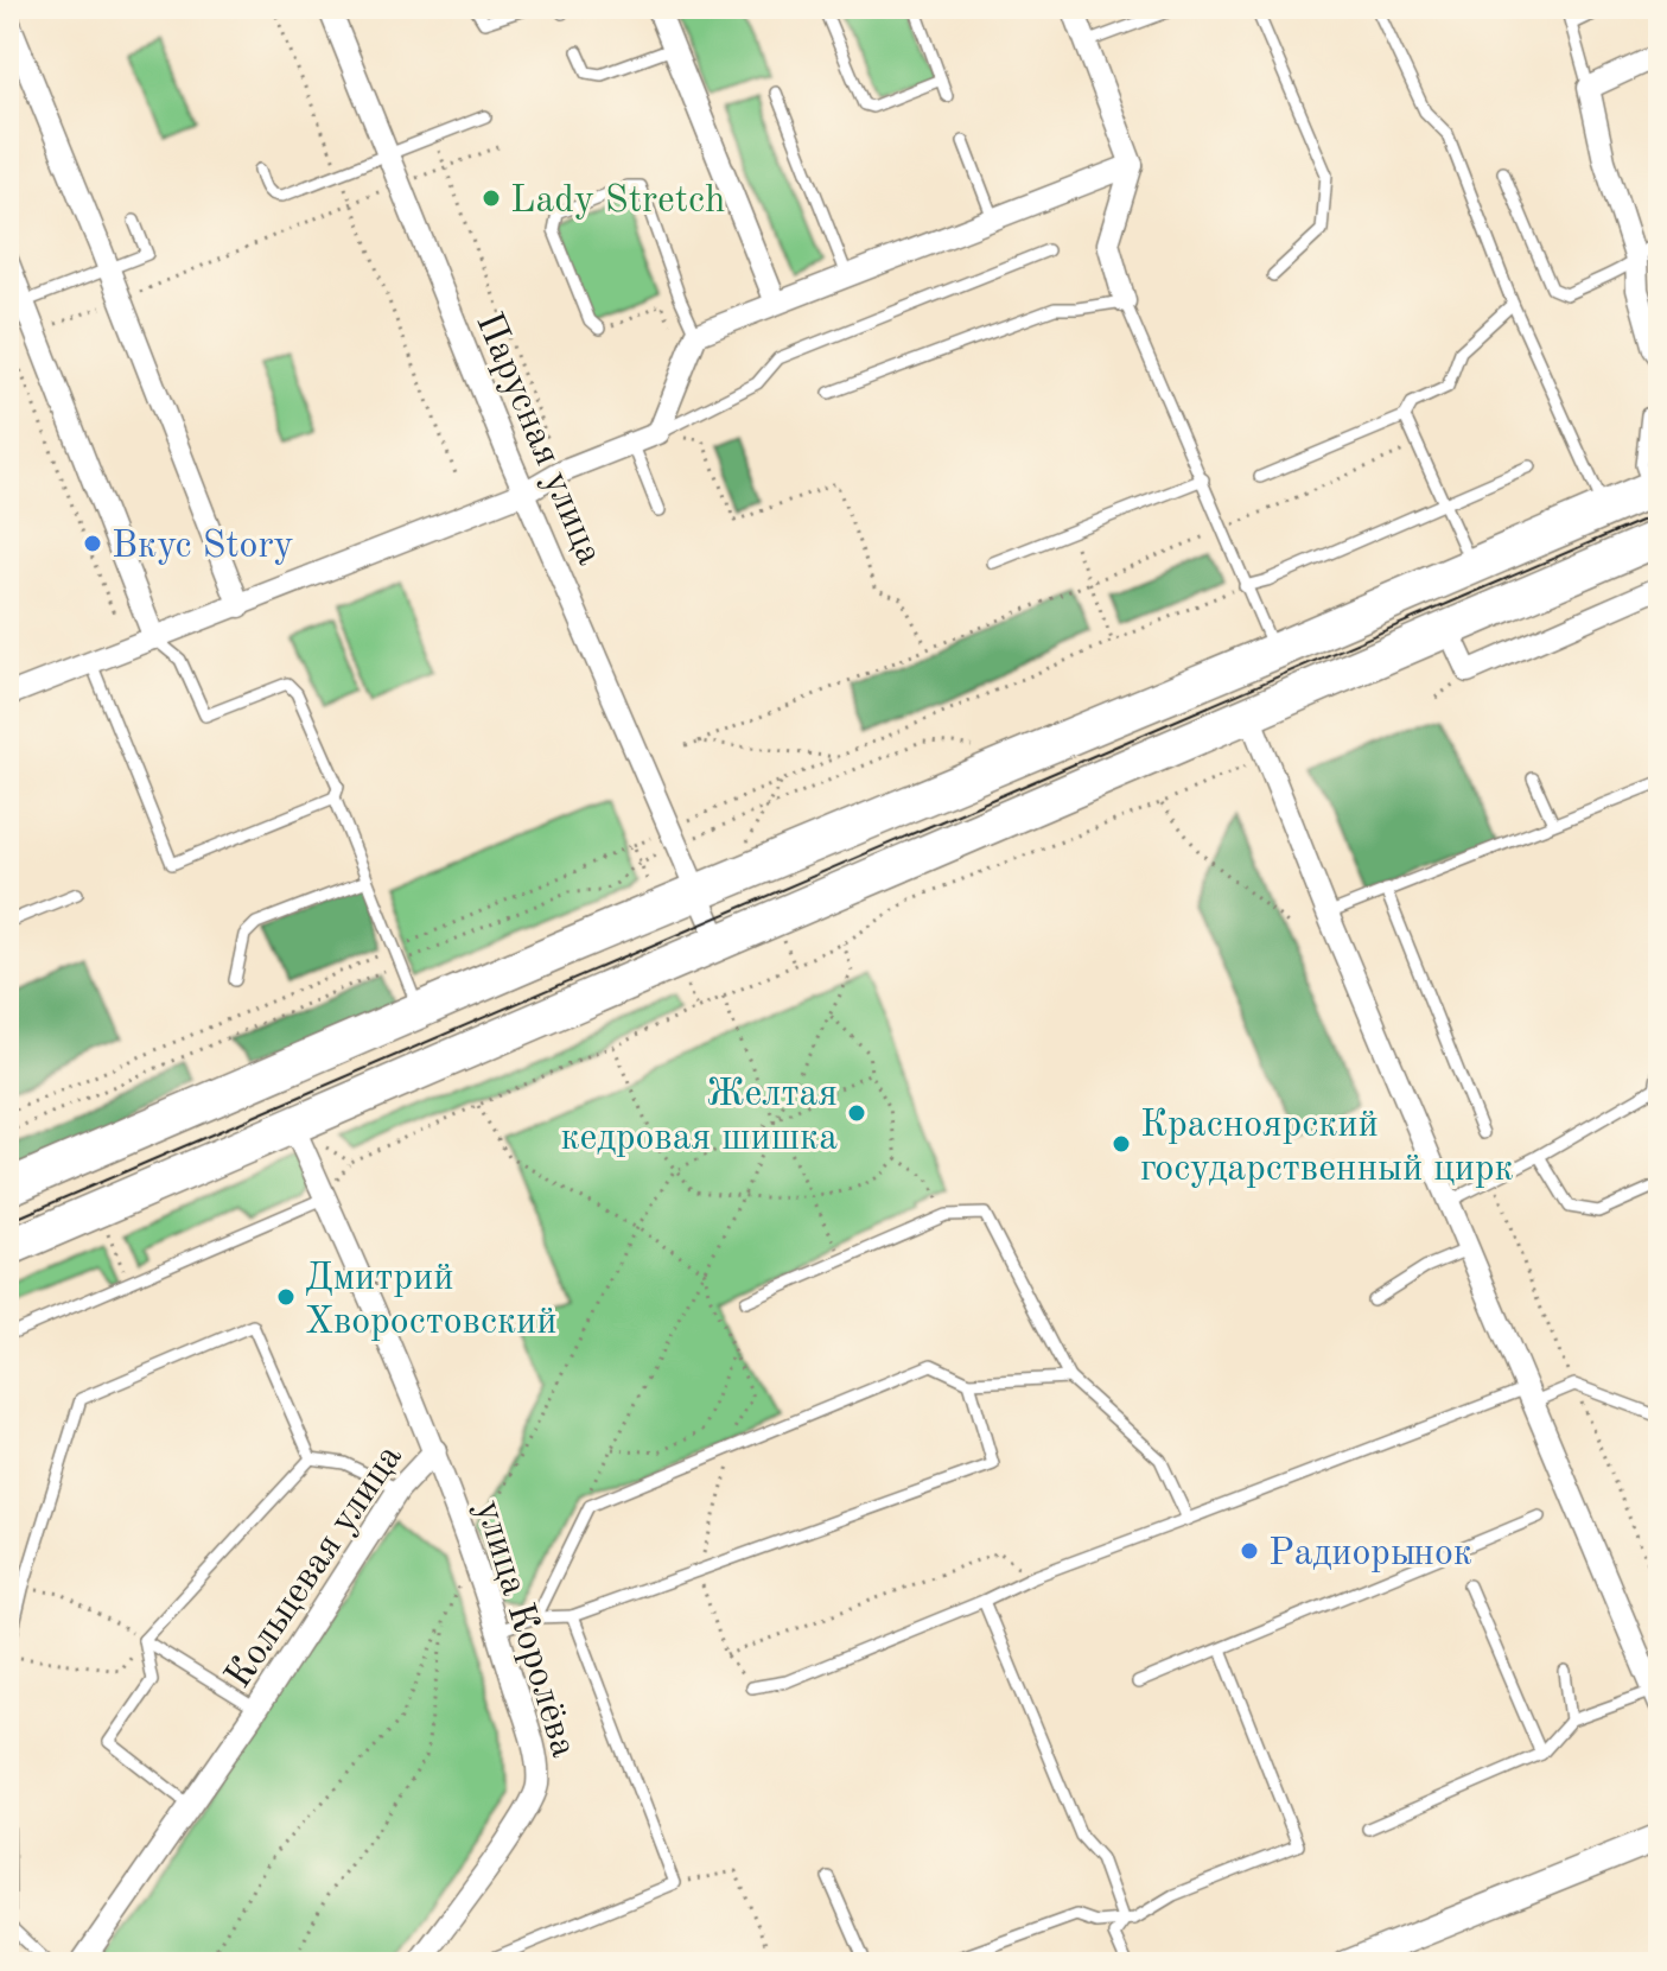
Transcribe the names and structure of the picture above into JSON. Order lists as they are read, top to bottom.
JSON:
{
  "streets": {
    "street": ["Парусная улица", "Кольцевая улица", "улица Королёва"]
  },
  "crossings": [
    ["Кольцевая улица", "улица Королёва"]
  ],
  "places": [
    "Lady Stretch",
    "Вкус Story",
    "Желтая кедровая шишка",
    "Красноярский государственный цирк",
    "Дмитрий Хворостовский",
    "Радиорынок"
  ]
}
